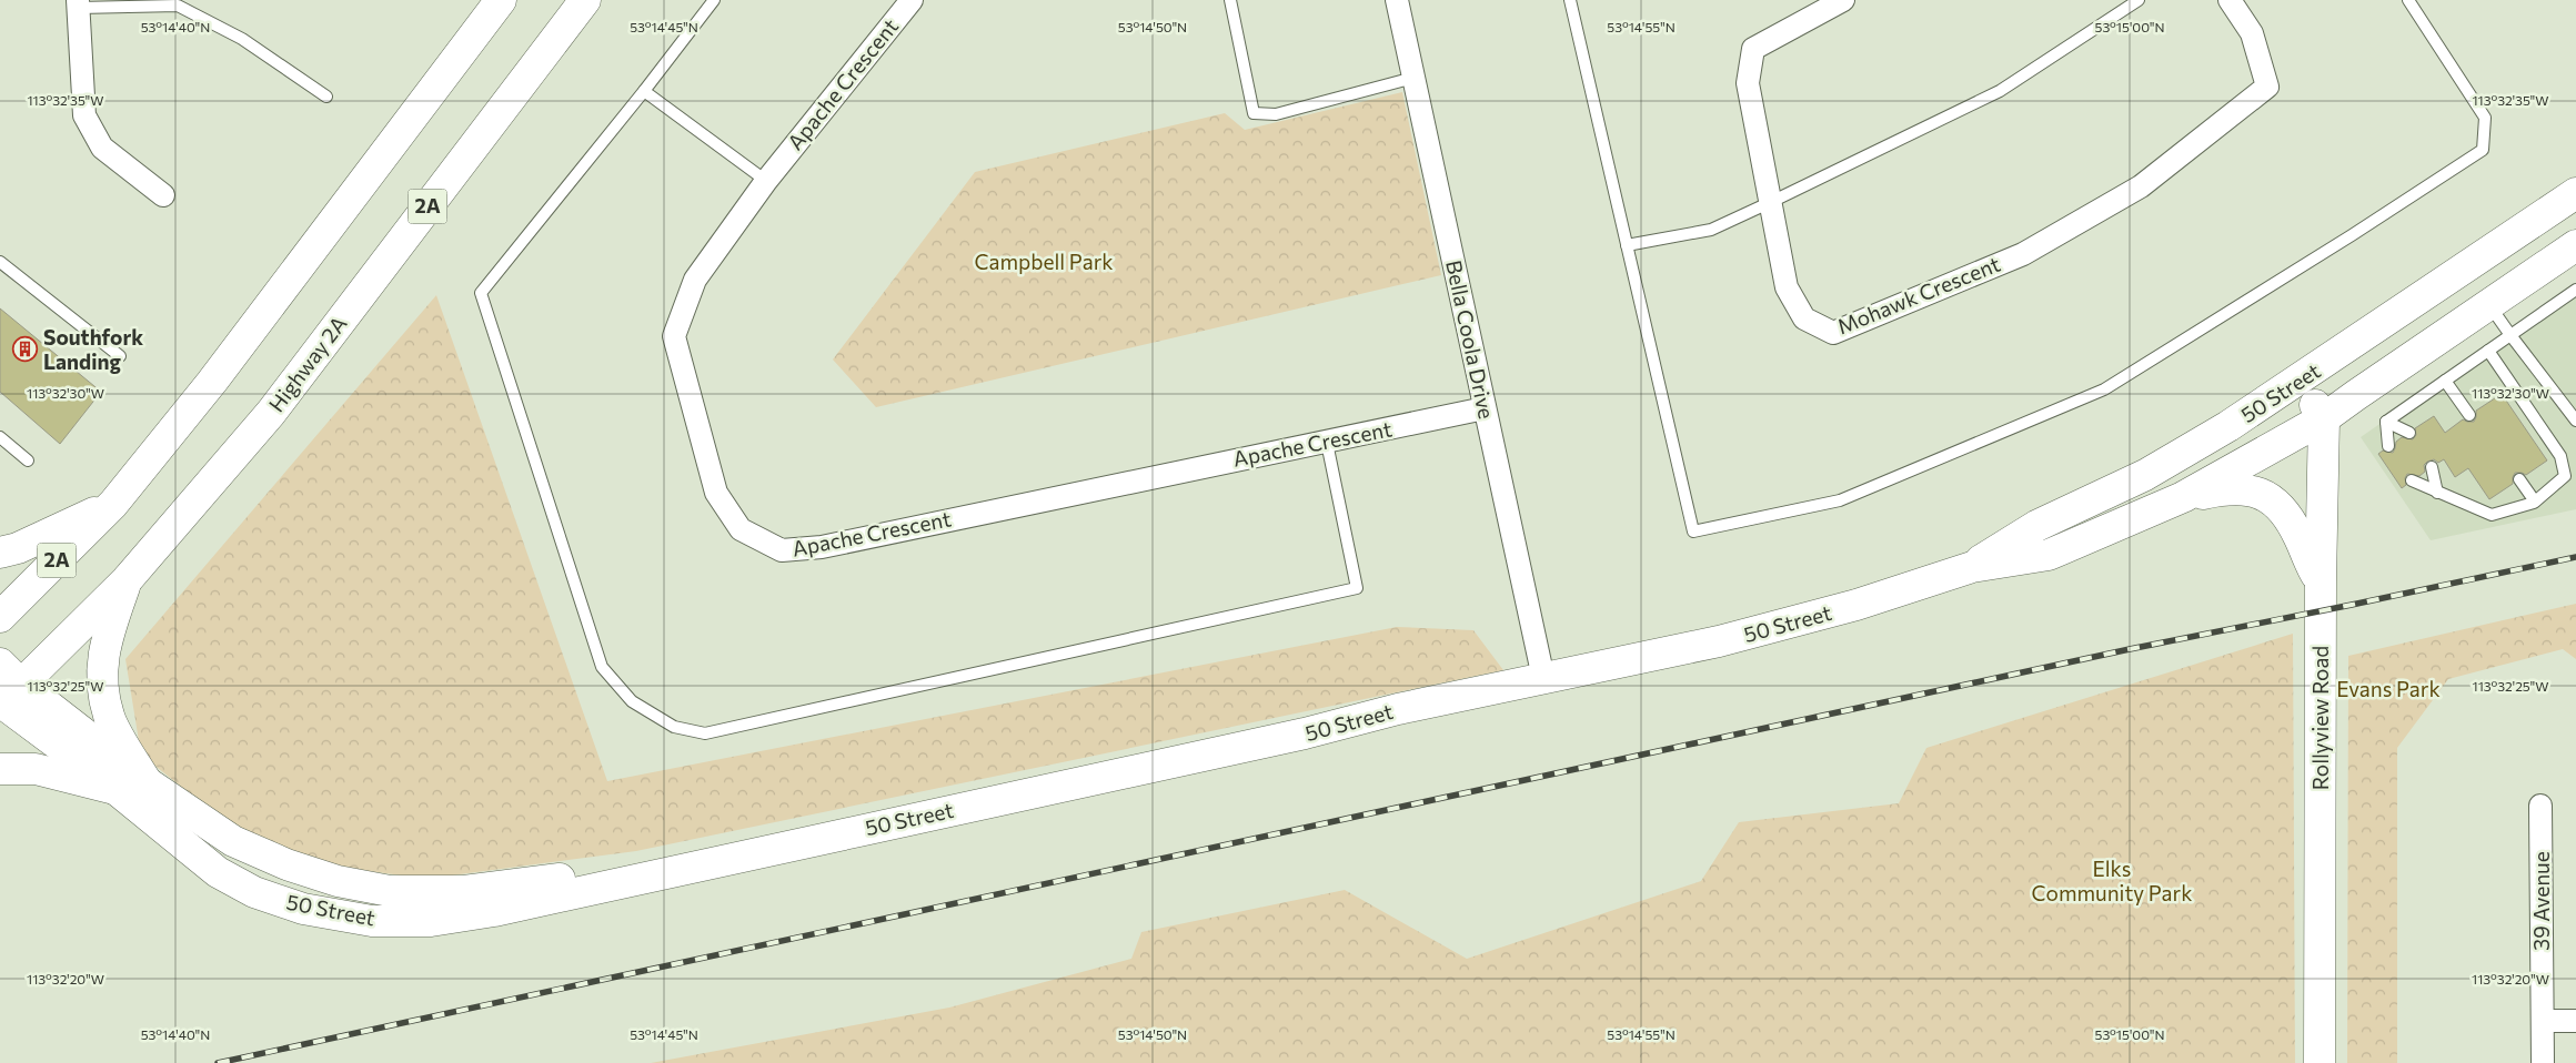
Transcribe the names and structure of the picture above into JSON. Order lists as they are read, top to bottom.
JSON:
{
  "streets": {
    "main road": [
      "2A",
      "Highway 2A",
      "50 Street",
      "Rollyview Road"
    ],
    "street": [
      "Apache Crescent",
      "Mohawk Crescent",
      "Bella Coola Drive",
      "39 Avenue"
    ]
  },
  "crossings": [
    ["Apache Crescent", "Bella Coola Drive"],
    ["Bella Coola Drive", "50 Street"],
    ["Highway 2A", "50 Street"],
    ["50 Street", "Rollyview Road"]
  ],
  "parks": ["Campbell Park", "Evans Park", "Elks Community Park"],
  "places": {
    "building": ["Southfork Landing"]
  },
  "coordinates": [
    "53°14'40\"N",
    "53°14'45\"N",
    "53°14'50\"N",
    "53°14'55\"N",
    "53°15'00\"N",
    "113°32'35\"W",
    "113°32'30\"W",
    "113°32'25\"W",
    "113°32'20\"W"
  ]
}
